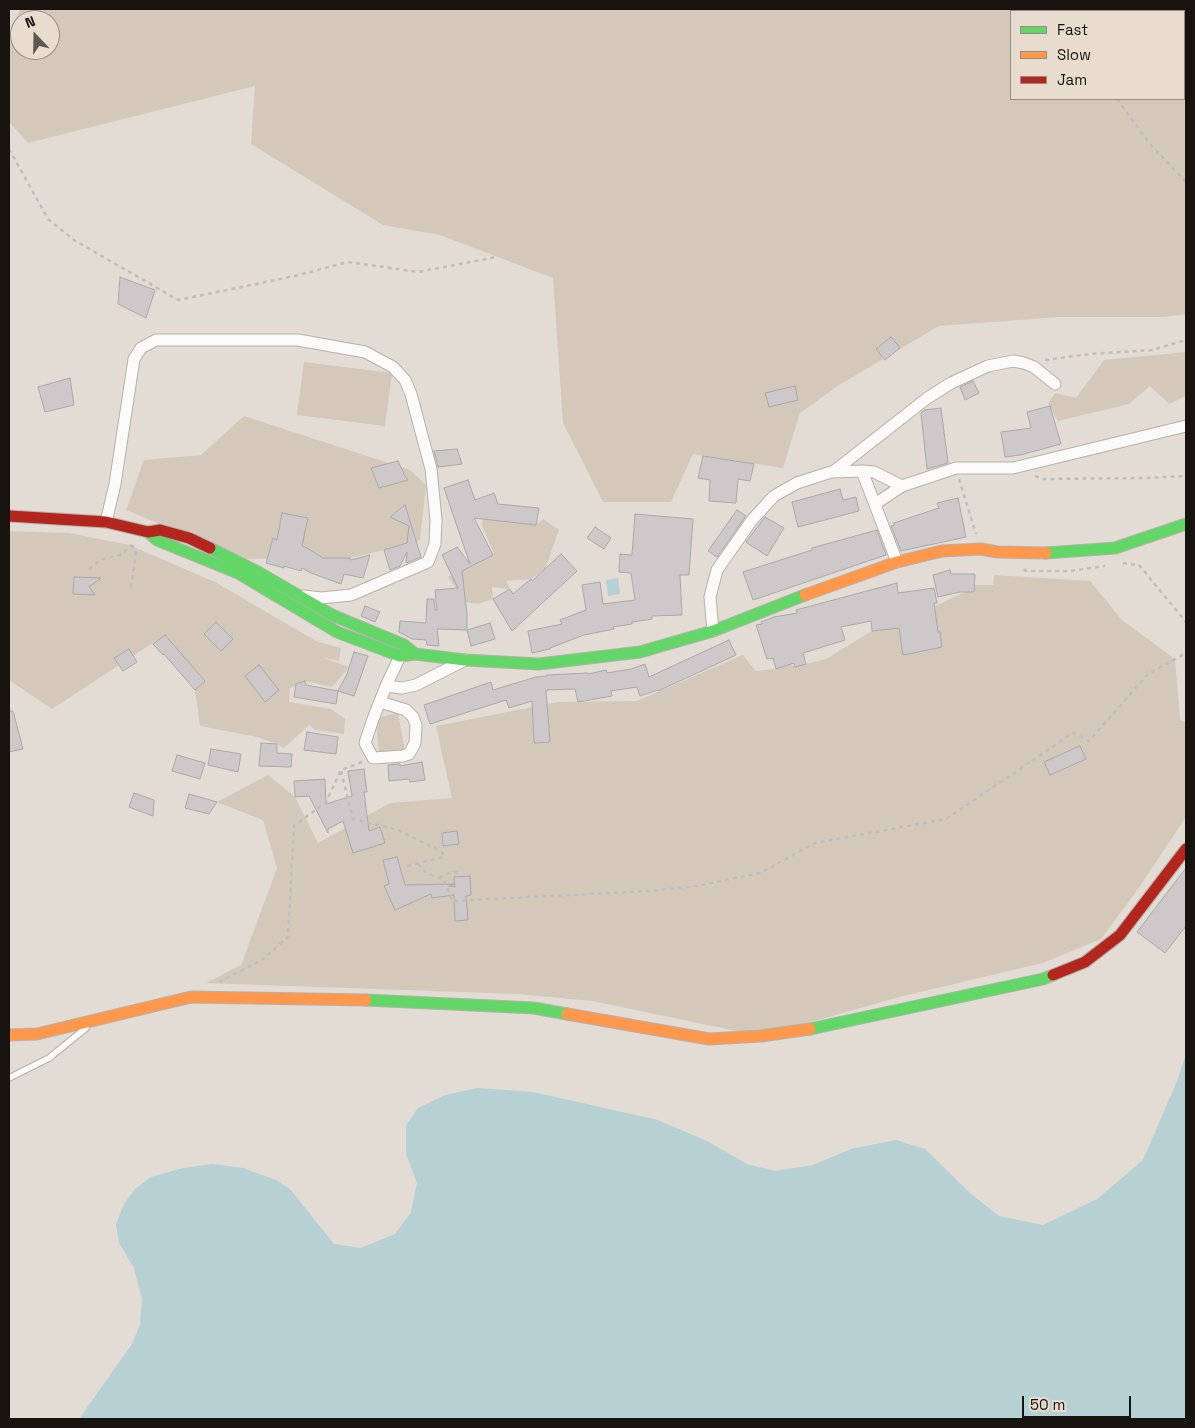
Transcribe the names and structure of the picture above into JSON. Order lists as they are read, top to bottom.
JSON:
{
  "legend": ["Fast", "Slow", "Jam"],
  "scale_bar": "50 m",
  "north": "top"
}
